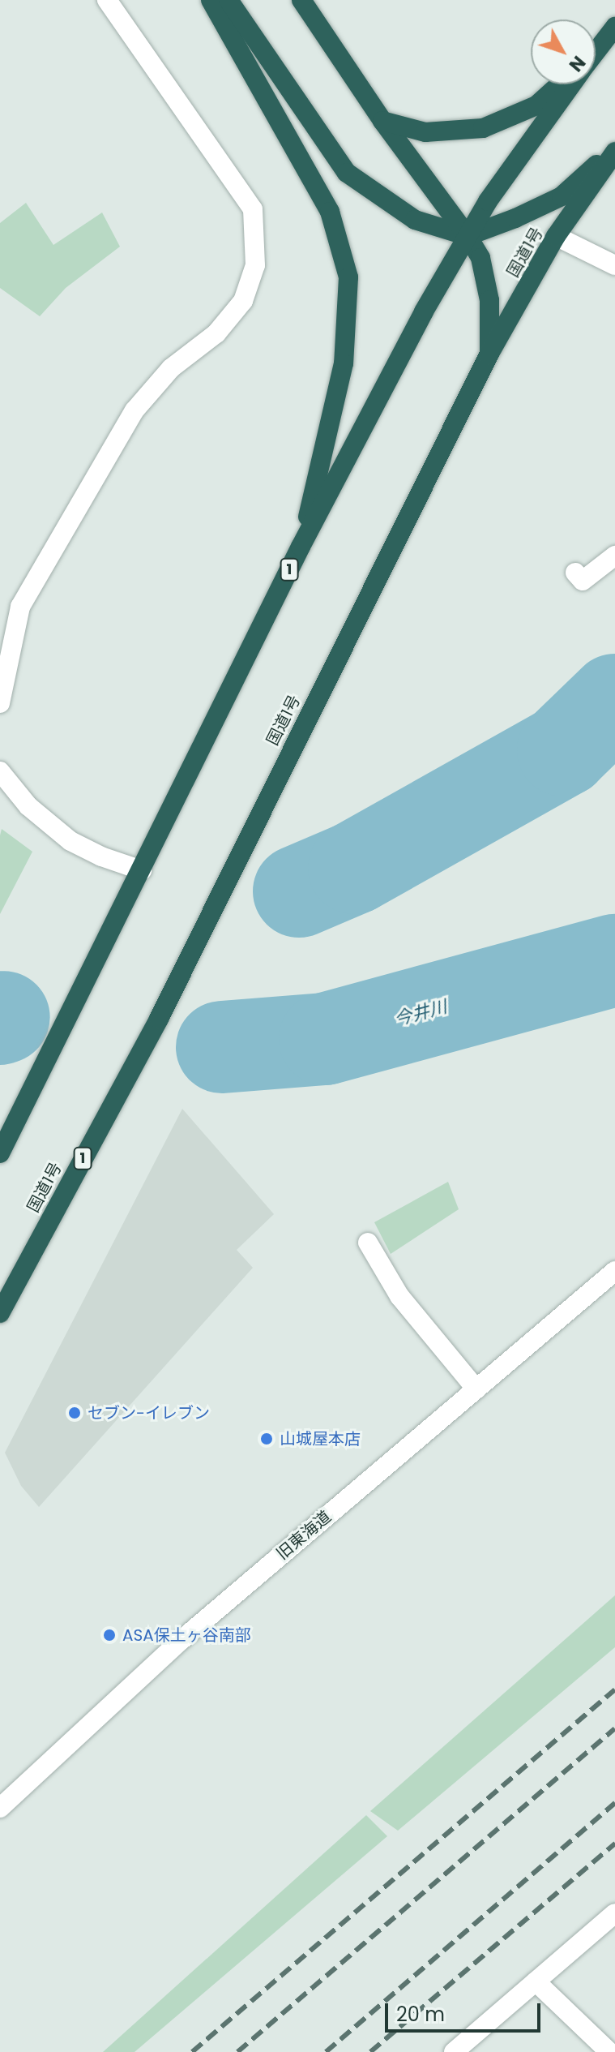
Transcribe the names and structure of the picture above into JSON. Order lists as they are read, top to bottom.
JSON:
{
  "streets": {
    "highway": ["国道1号", "1"],
    "street": ["旧東海道"]
  },
  "water": ["今井川"],
  "places": ["セブン-イレブン", "山城屋本店", "ASA保土ヶ谷南部"],
  "scale_bar": "20 m",
  "north": "bottom right"
}
